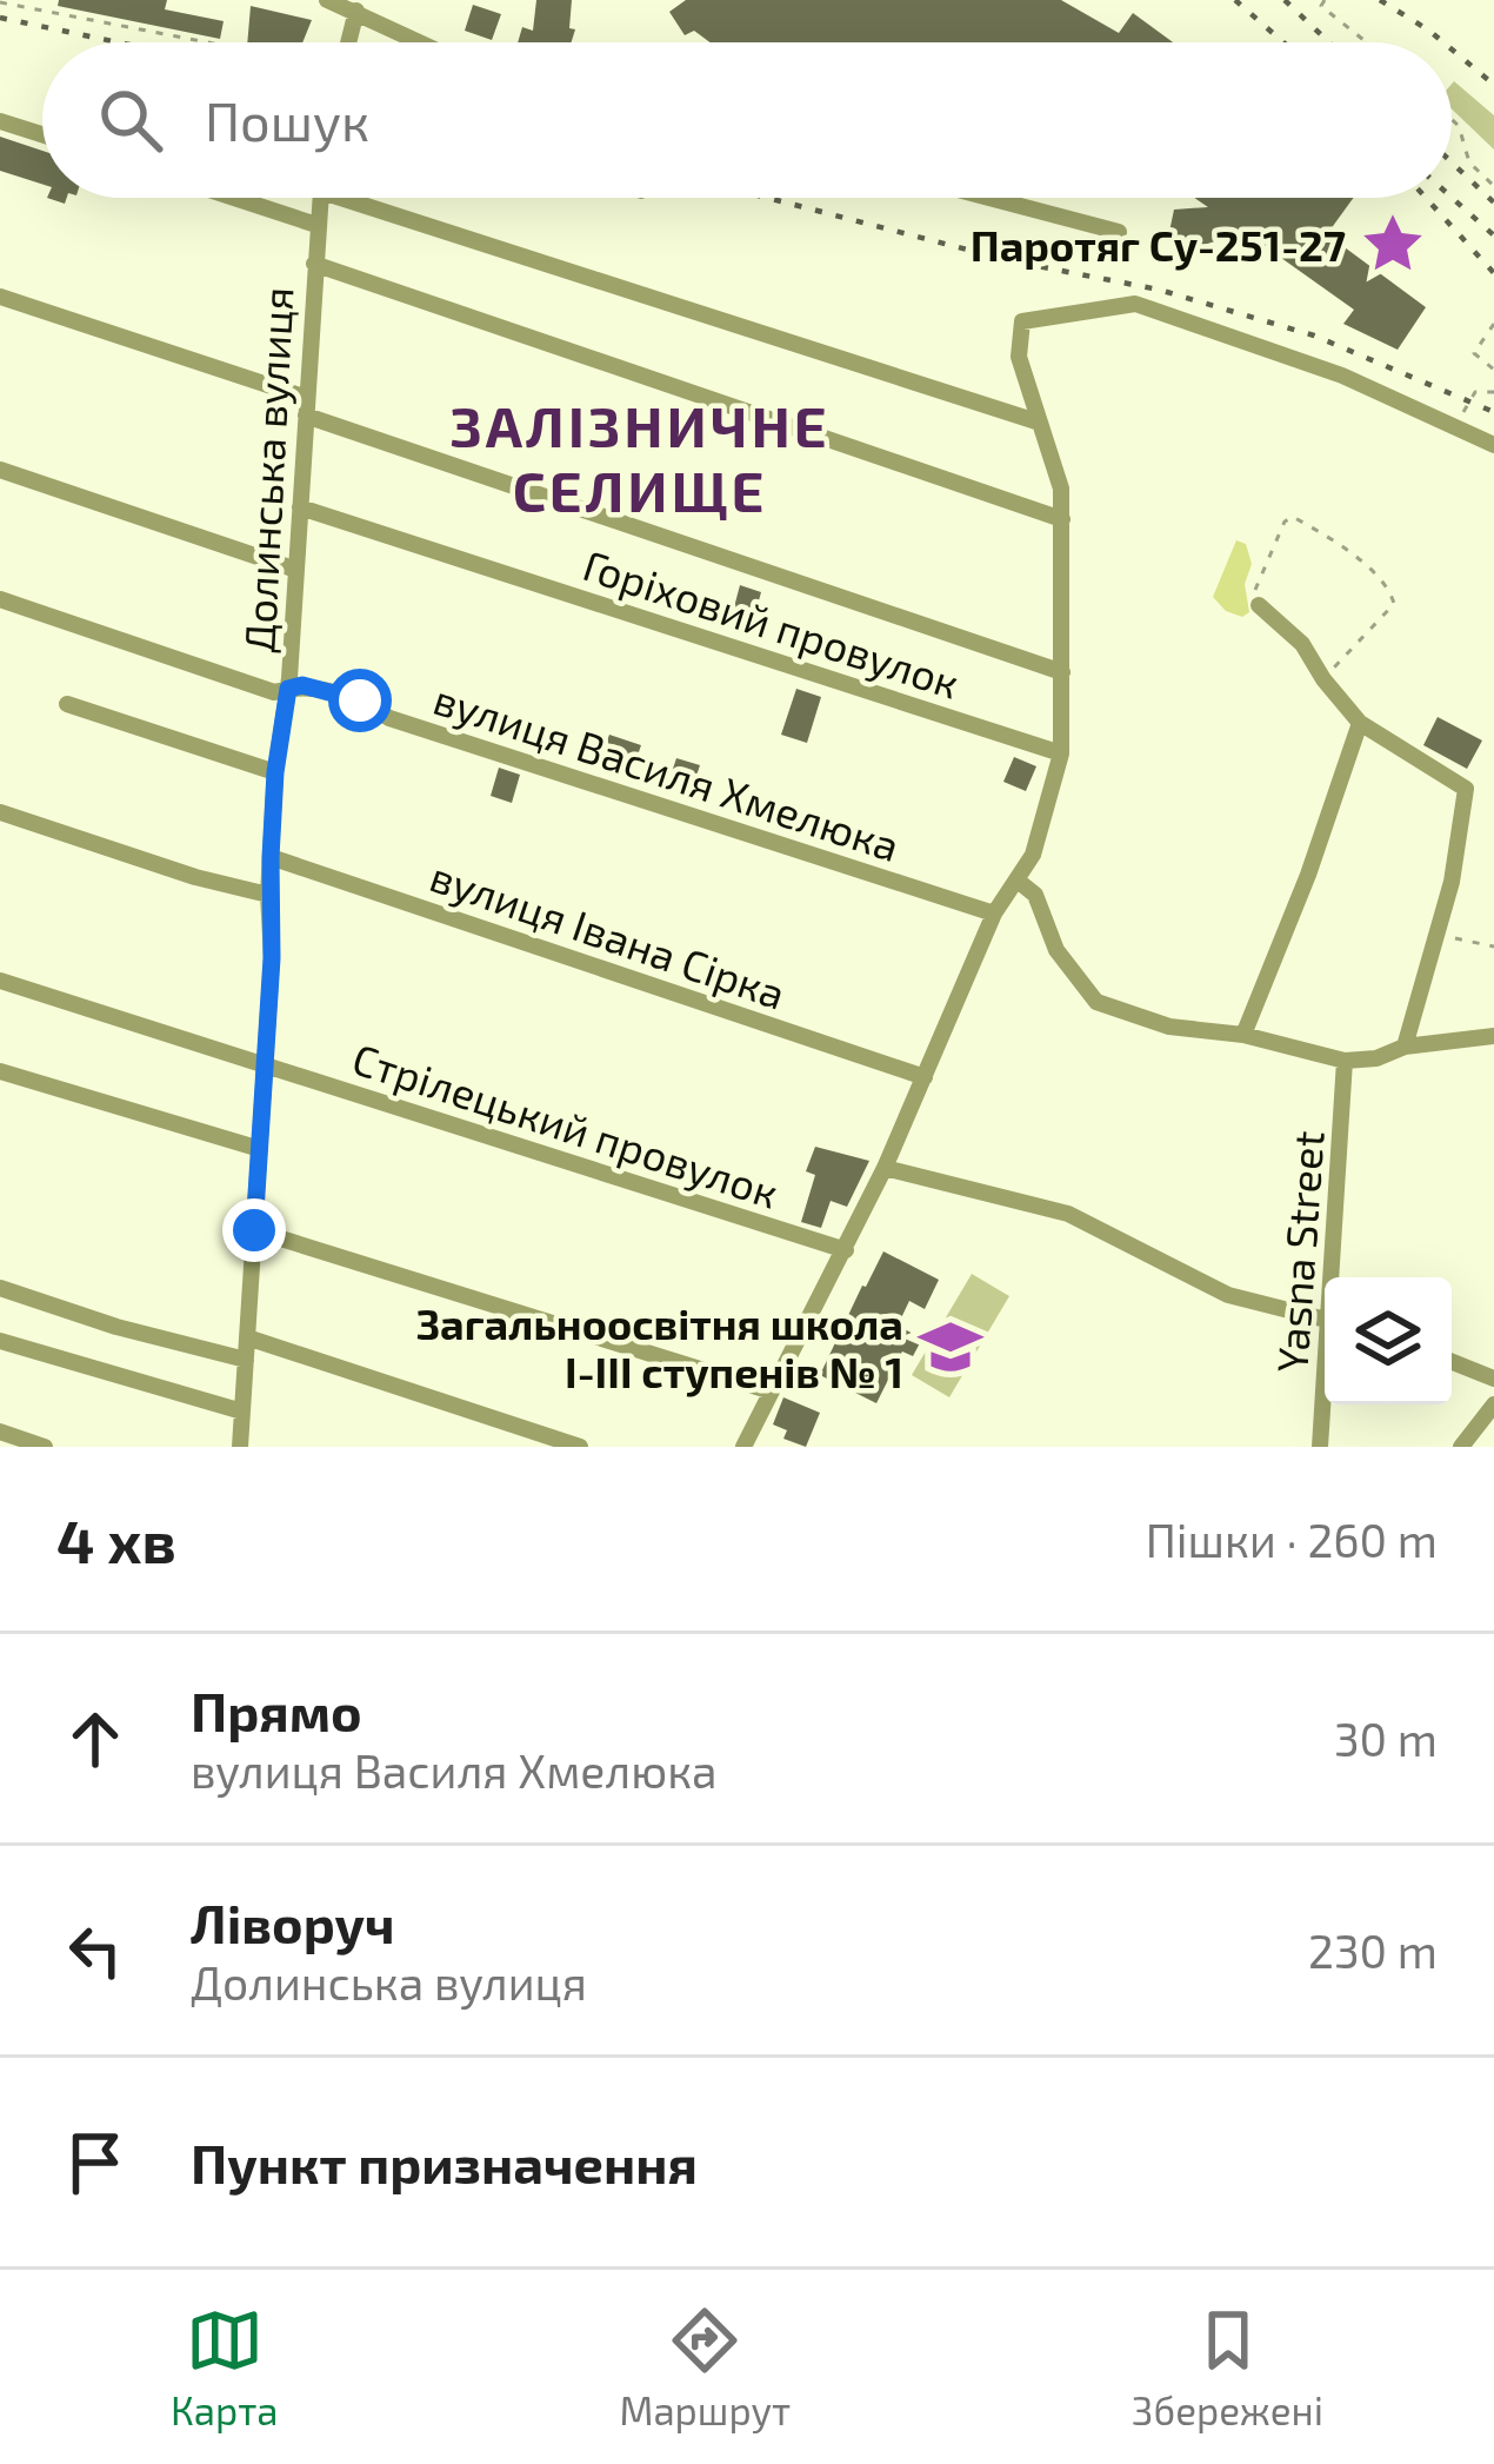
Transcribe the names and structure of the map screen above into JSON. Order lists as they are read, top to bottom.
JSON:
{
  "streets": {
    "street": [
      "Долинська вулиця",
      "Горіховий провулок",
      "вулиця Василя Хмелюка",
      "вулиця Івана Сірка",
      "Стрілецький провулок",
      "Yasna Street"
    ]
  },
  "crossings": [
    ["Долинська вулиця", "Горіховий провулок"],
    ["Долинська вулиця", "вулиця Василя Хмелюка"],
    ["Долинська вулиця", "вулиця Івана Сірка"],
    ["Долинська вулиця", "Стрілецький провулок"]
  ],
  "districts": ["ЗАЛІЗНИЧНЕ СЕЛИЩЕ"],
  "places": {
    "place": ["Паротяг Су-251-27"],
    "school or university": ["Загальноосвітня школа І-ІІІ ступенів № 1"]
  },
  "page": {
    "search": "Пошук",
    "heading": ["4 хв", "Пішки · 260 m"],
    "list": [
      ["Прямо", "вулиця Василя Хмелюка", "30 m"],
      ["Ліворуч", "Долинська вулиця", "230 m"],
      "Пункт призначення"
    ],
    "nav": ["Карта", "Маршрут", "Збережені"]
  }
}
